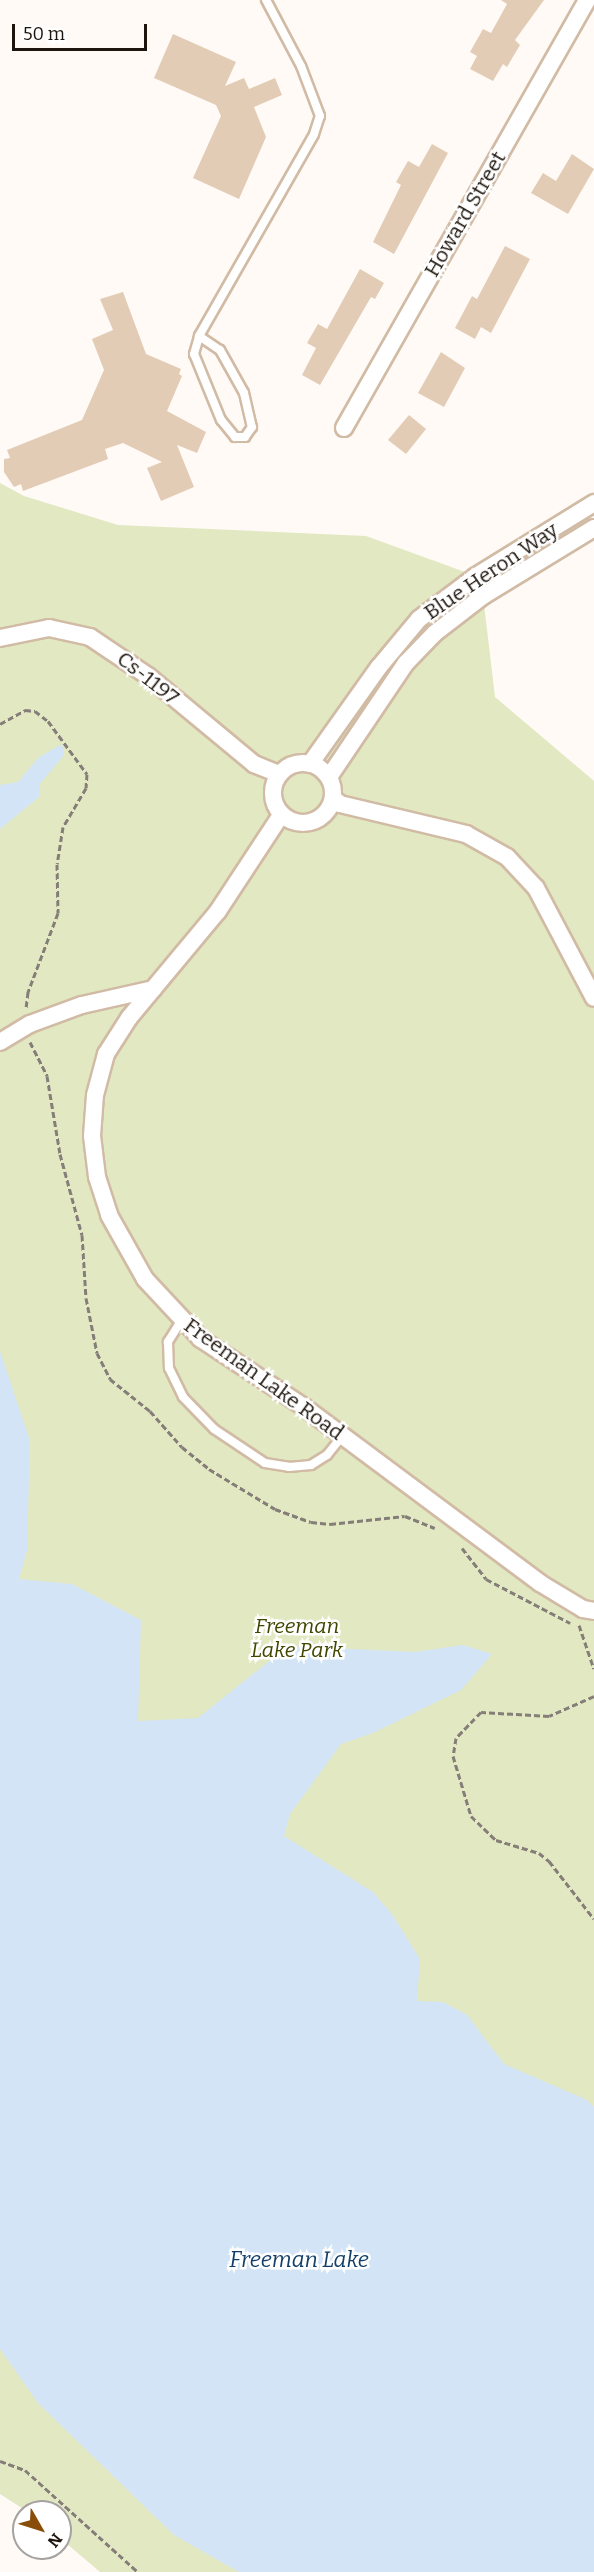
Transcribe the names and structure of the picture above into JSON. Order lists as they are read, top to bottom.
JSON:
{
  "streets": {
    "street": [
      "Howard Street",
      "Blue Heron Way",
      "Cs-1197",
      "Freeman Lake Road"
    ]
  },
  "crossings": [
    ["Blue Heron Way", "Cs-1197"],
    ["Blue Heron Way", "Freeman Lake Road"],
    ["Cs-1197", "Freeman Lake Road"]
  ],
  "water": ["Freeman Lake"],
  "parks": ["Freeman Lake Park"],
  "scale_bar": "50 m",
  "north": "bottom right"
}
